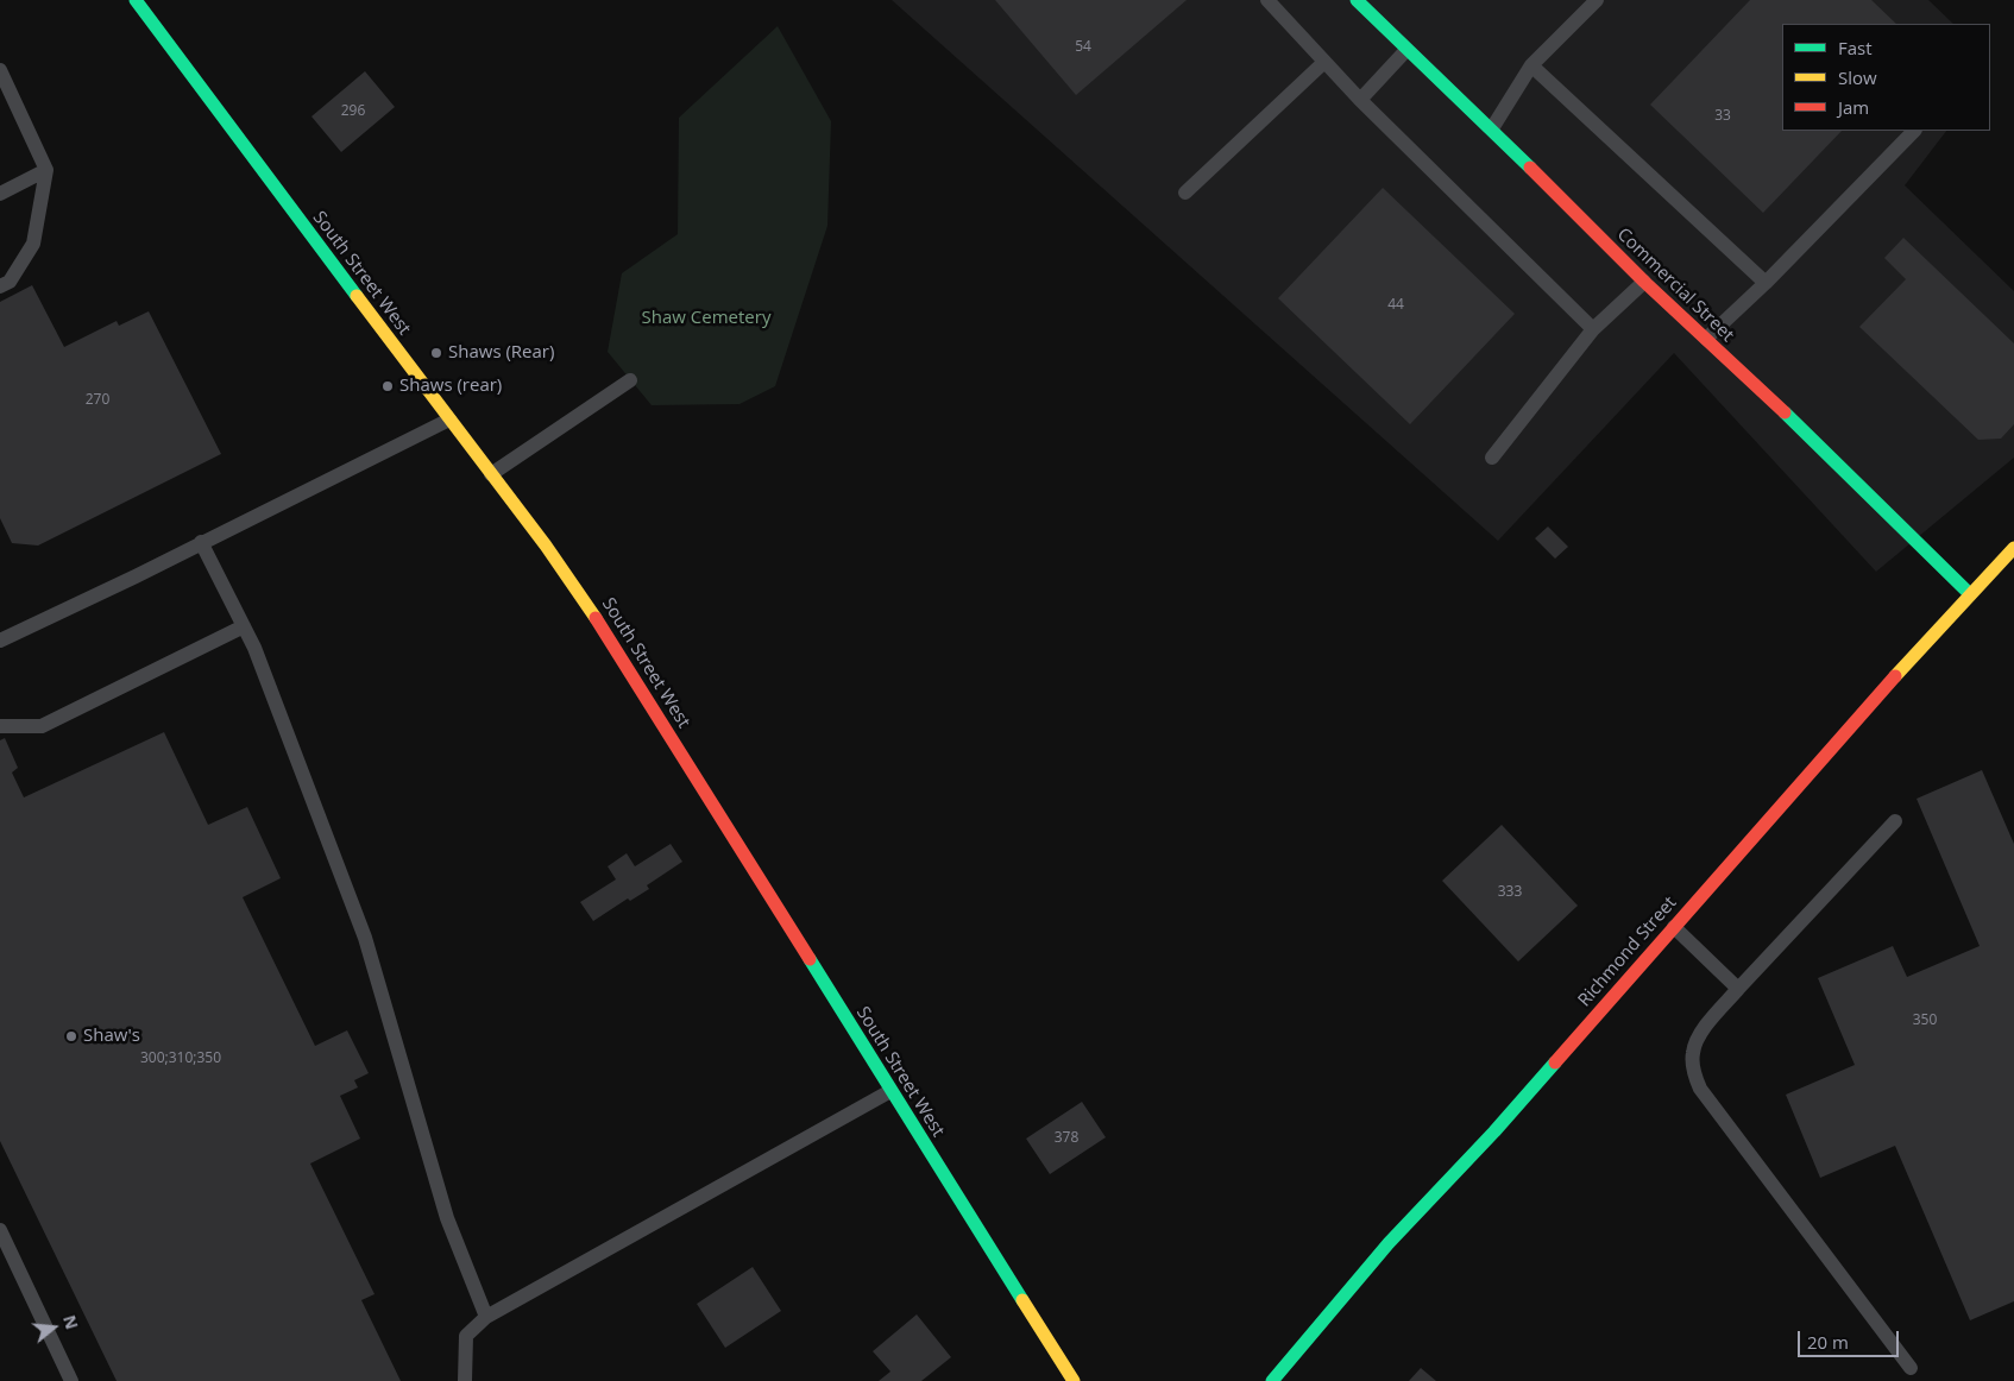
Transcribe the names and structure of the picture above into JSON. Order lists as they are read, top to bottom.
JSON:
{
  "streets": {
    "street": ["South Street West", "Commercial Street", "Richmond Street"]
  },
  "crossings": [
    ["Commercial Street", "Richmond Street"]
  ],
  "parks": ["Shaw Cemetery"],
  "places": ["Shaws (Rear)", "Shaws (rear)", "Shaw's"],
  "house_numbers": [
    "54",
    "296",
    "33",
    "44",
    "270",
    "333",
    "350",
    "300;310;350",
    "378"
  ],
  "legend": ["Fast", "Slow", "Jam"],
  "scale_bar": "20 m",
  "north": "right"
}
